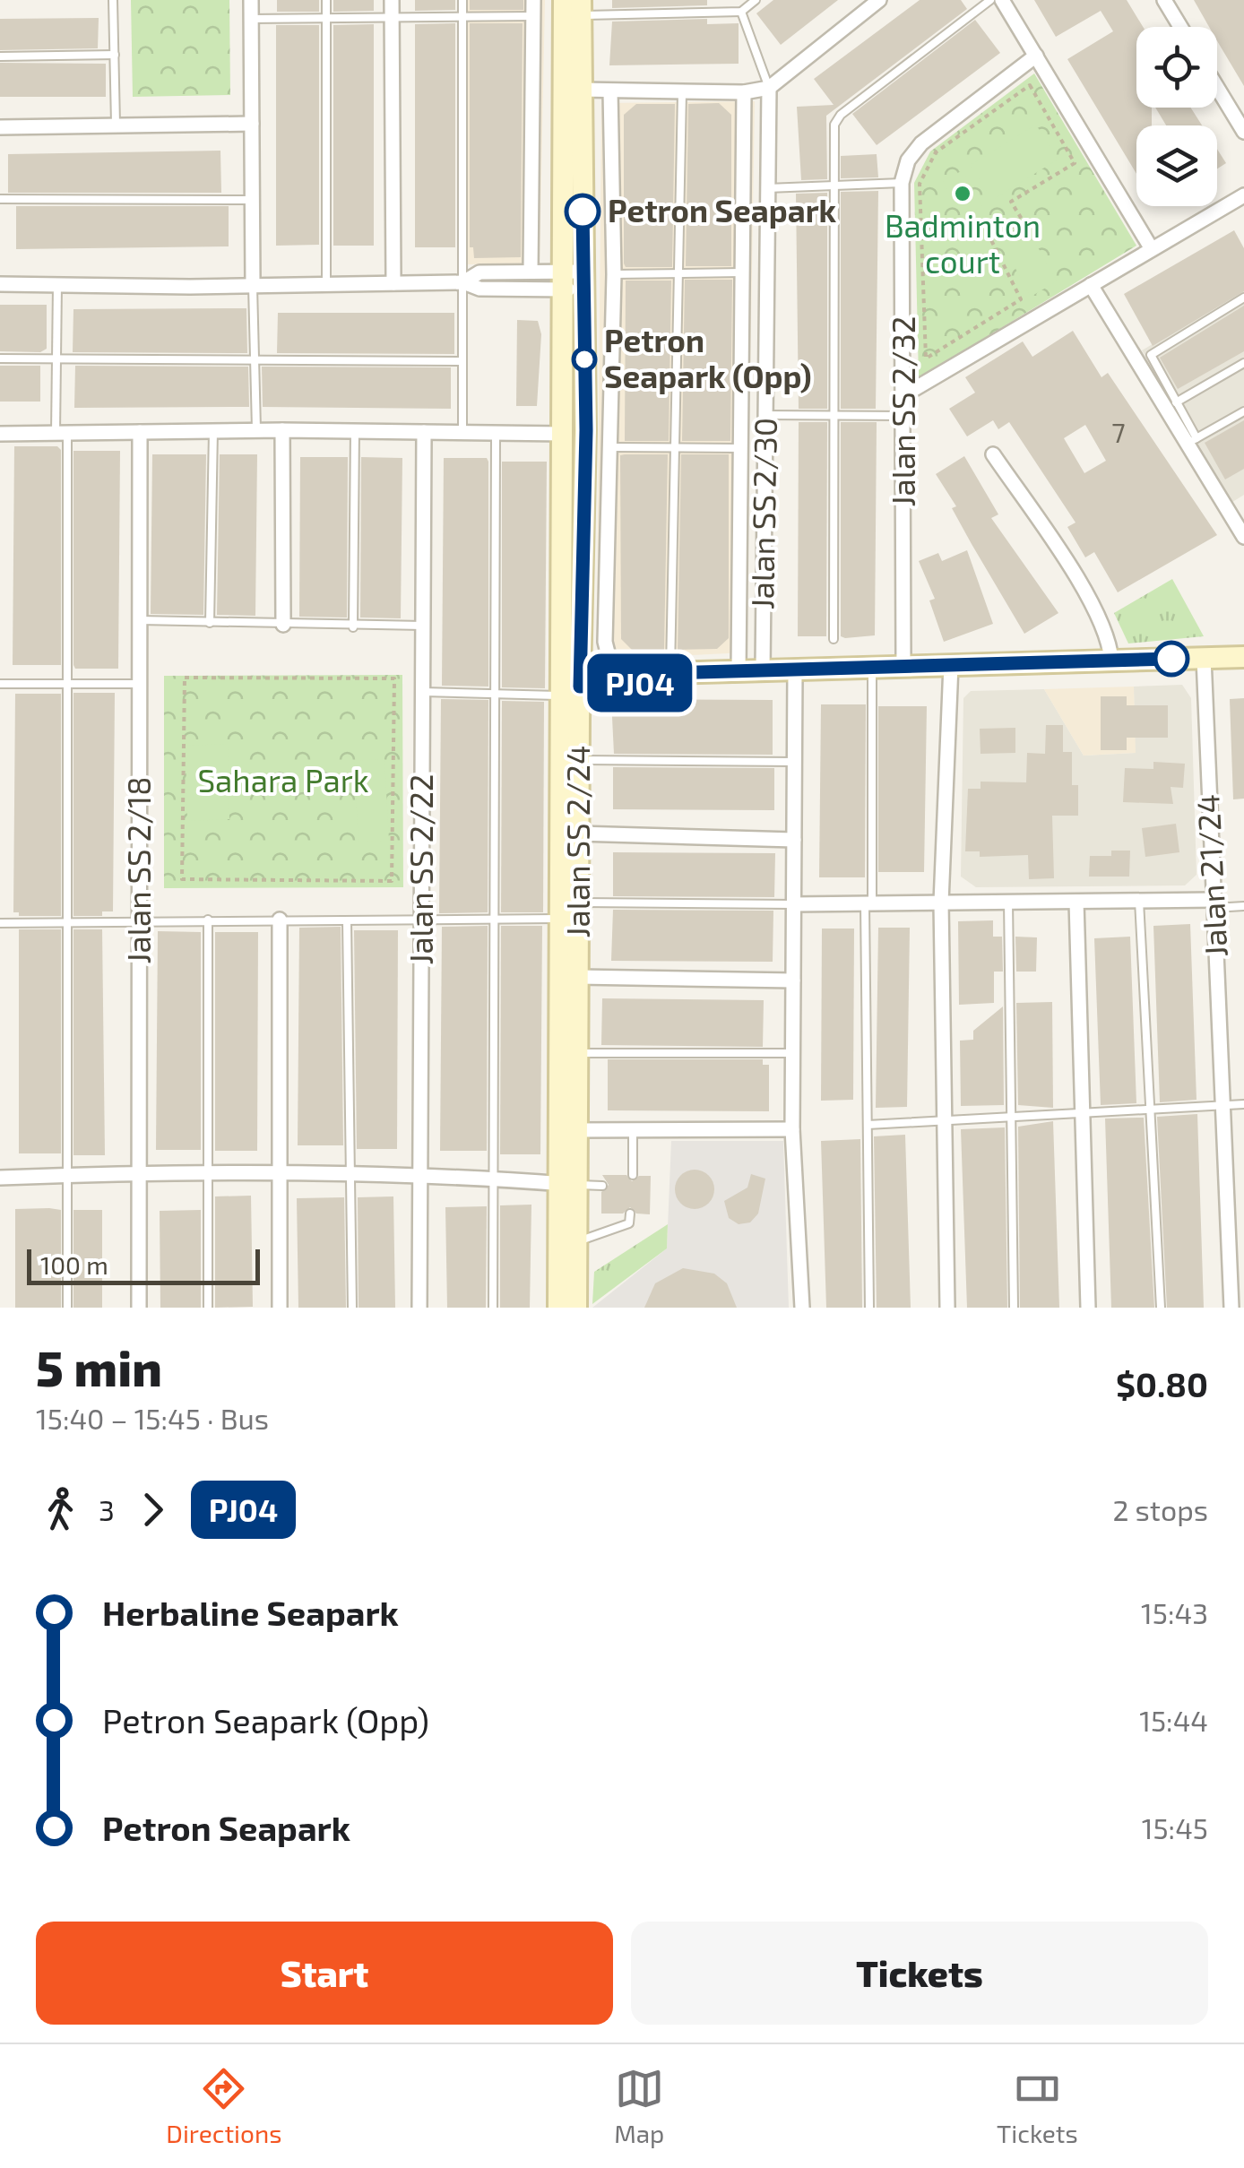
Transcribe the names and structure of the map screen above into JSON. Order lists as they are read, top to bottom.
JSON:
{
  "streets": {
    "main road": ["Jalan SS 2/24"],
    "street": [
      "Jalan SS 2/32",
      "Jalan SS 2/30",
      "Jalan SS 2/22",
      "Jalan SS 2/18",
      "Jalan 21/24"
    ]
  },
  "parks": ["Sahara Park"],
  "places": ["Badminton court", "Petron Seapark", "Petron Seapark (Opp)"],
  "lines": ["bus line PJ04"],
  "house_numbers": ["7"],
  "scale_bar": "100 m",
  "page": {
    "on_map": "PJ04",
    "scale": "100 m",
    "heading": ["5 min", "15:40 – 15:45 · Bus", "$0.80"],
    "legs": ["3", "PJ04", "2 stops"],
    "list": [
      {
        "name": "Herbaline Seapark",
        "value": "15:43"
      },
      {
        "name": "Petron Seapark (Opp)",
        "value": "15:44"
      },
      {
        "name": "Petron Seapark",
        "value": "15:45"
      }
    ],
    "buttons": ["Start", "Tickets"],
    "tabs": ["Directions", "Map", "Tickets"]
  }
}
